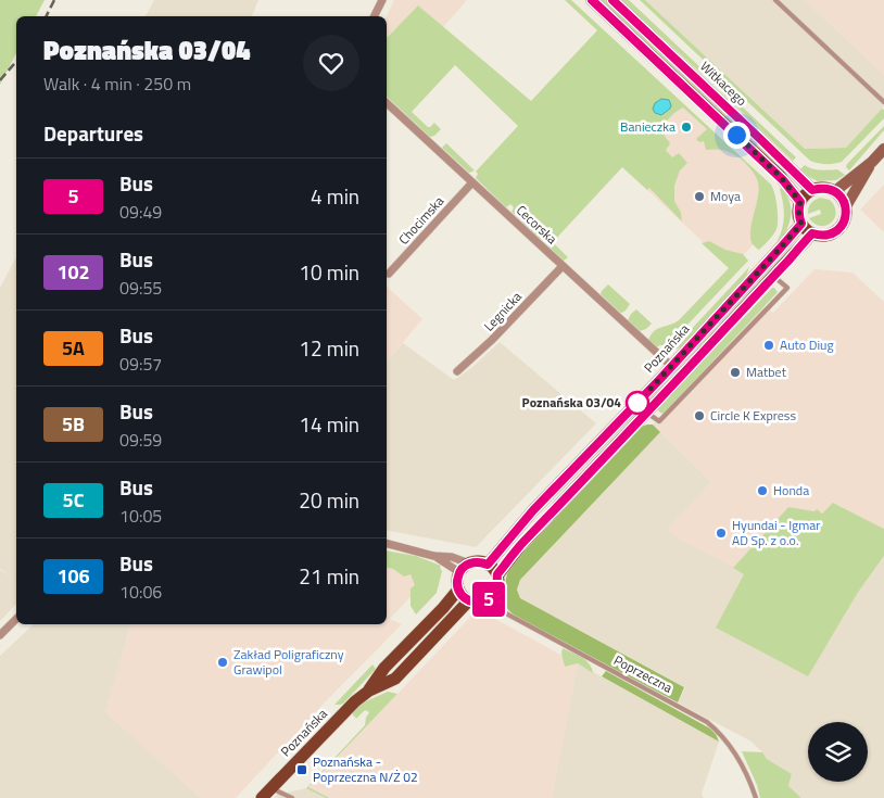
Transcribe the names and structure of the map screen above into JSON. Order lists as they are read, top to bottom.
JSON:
{
  "streets": {
    "main road": ["Witkacego", "Poznańska"],
    "street": ["Chocimska", "Cecorska", "Legnicka"],
    "lane": ["Poprzeczna"]
  },
  "crossings": [
    ["Witkacego", "Poznańska"],
    ["Chocimska", "Cecorska"],
    ["Cecorska", "Legnicka"],
    ["Cecorska", "Poznańska"],
    ["Poznańska", "Poprzeczna"]
  ],
  "places": {
    "other": [
      "Banieczka",
      "Moya",
      "Auto Diug",
      "Matbet",
      "Poznańska 03/04",
      "Circle K Express",
      "Honda",
      "Hyundai - Igmar AD Sp. z o.o.",
      "Zakład Poligraficzny Grawipol"
    ],
    "transit": ["Poznańska - Poprzeczna N/Ż 02"]
  },
  "lines": ["bus line 5"],
  "page": {
    "on_map": "5",
    "heading": [
      ["Poznańska 03/04", "Walk · 4 min · 250 m"],
      "Departures"
    ],
    "list": [
      {
        "mark": "5",
        "name": "Bus",
        "note": "09:49",
        "value": "4 min"
      },
      {
        "mark": "102",
        "name": "Bus",
        "note": "09:55",
        "value": "10 min"
      },
      {
        "mark": "5A",
        "name": "Bus",
        "note": "09:57",
        "value": "12 min"
      },
      {
        "mark": "5B",
        "name": "Bus",
        "note": "09:59",
        "value": "14 min"
      },
      {
        "mark": "5C",
        "name": "Bus",
        "note": "10:05",
        "value": "20 min"
      },
      {
        "mark": "106",
        "name": "Bus",
        "note": "10:06",
        "value": "21 min"
      }
    ]
  }
}
